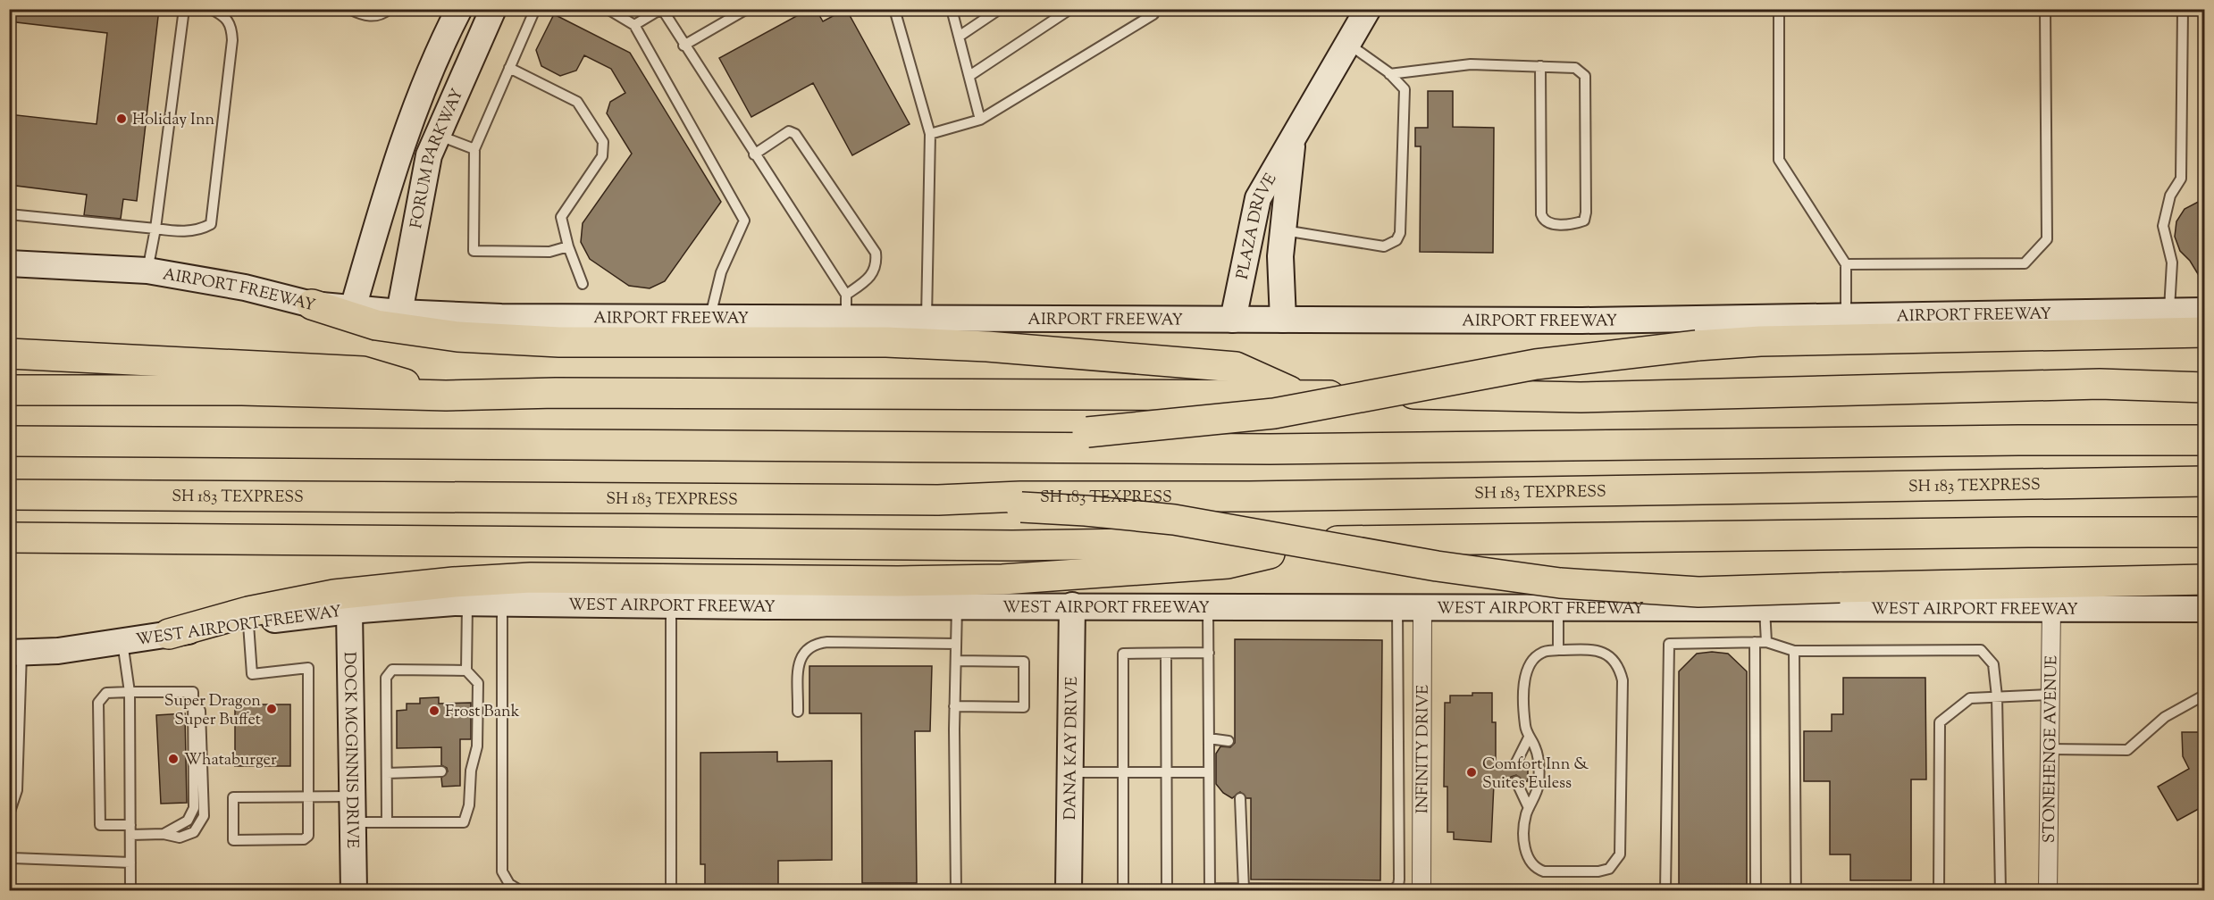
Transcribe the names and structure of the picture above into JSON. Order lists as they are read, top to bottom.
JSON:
{
  "streets": {
    "highway": ["SH 183 TEXPRESS"],
    "main road": [
      "FORUM PARKWAY",
      "PLAZA DRIVE",
      "AIRPORT FREEWAY",
      "WEST AIRPORT FREEWAY",
      "DANA KAY DRIVE",
      "DOCK MCGINNIS DRIVE"
    ],
    "street": ["INFINITY DRIVE", "STONEHENGE AVENUE"]
  },
  "crossings": [
    ["FORUM PARKWAY", "AIRPORT FREEWAY"],
    ["PLAZA DRIVE", "AIRPORT FREEWAY"],
    ["WEST AIRPORT FREEWAY", "DANA KAY DRIVE"],
    ["WEST AIRPORT FREEWAY", "INFINITY DRIVE"],
    ["WEST AIRPORT FREEWAY", "STONEHENGE AVENUE"],
    ["WEST AIRPORT FREEWAY", "DOCK MCGINNIS DRIVE"]
  ],
  "places": [
    "Holiday Inn",
    "Super Dragon Super Buffet",
    "Frost Bank",
    "Whataburger",
    "Comfort Inn & Suites Euless"
  ]
}
